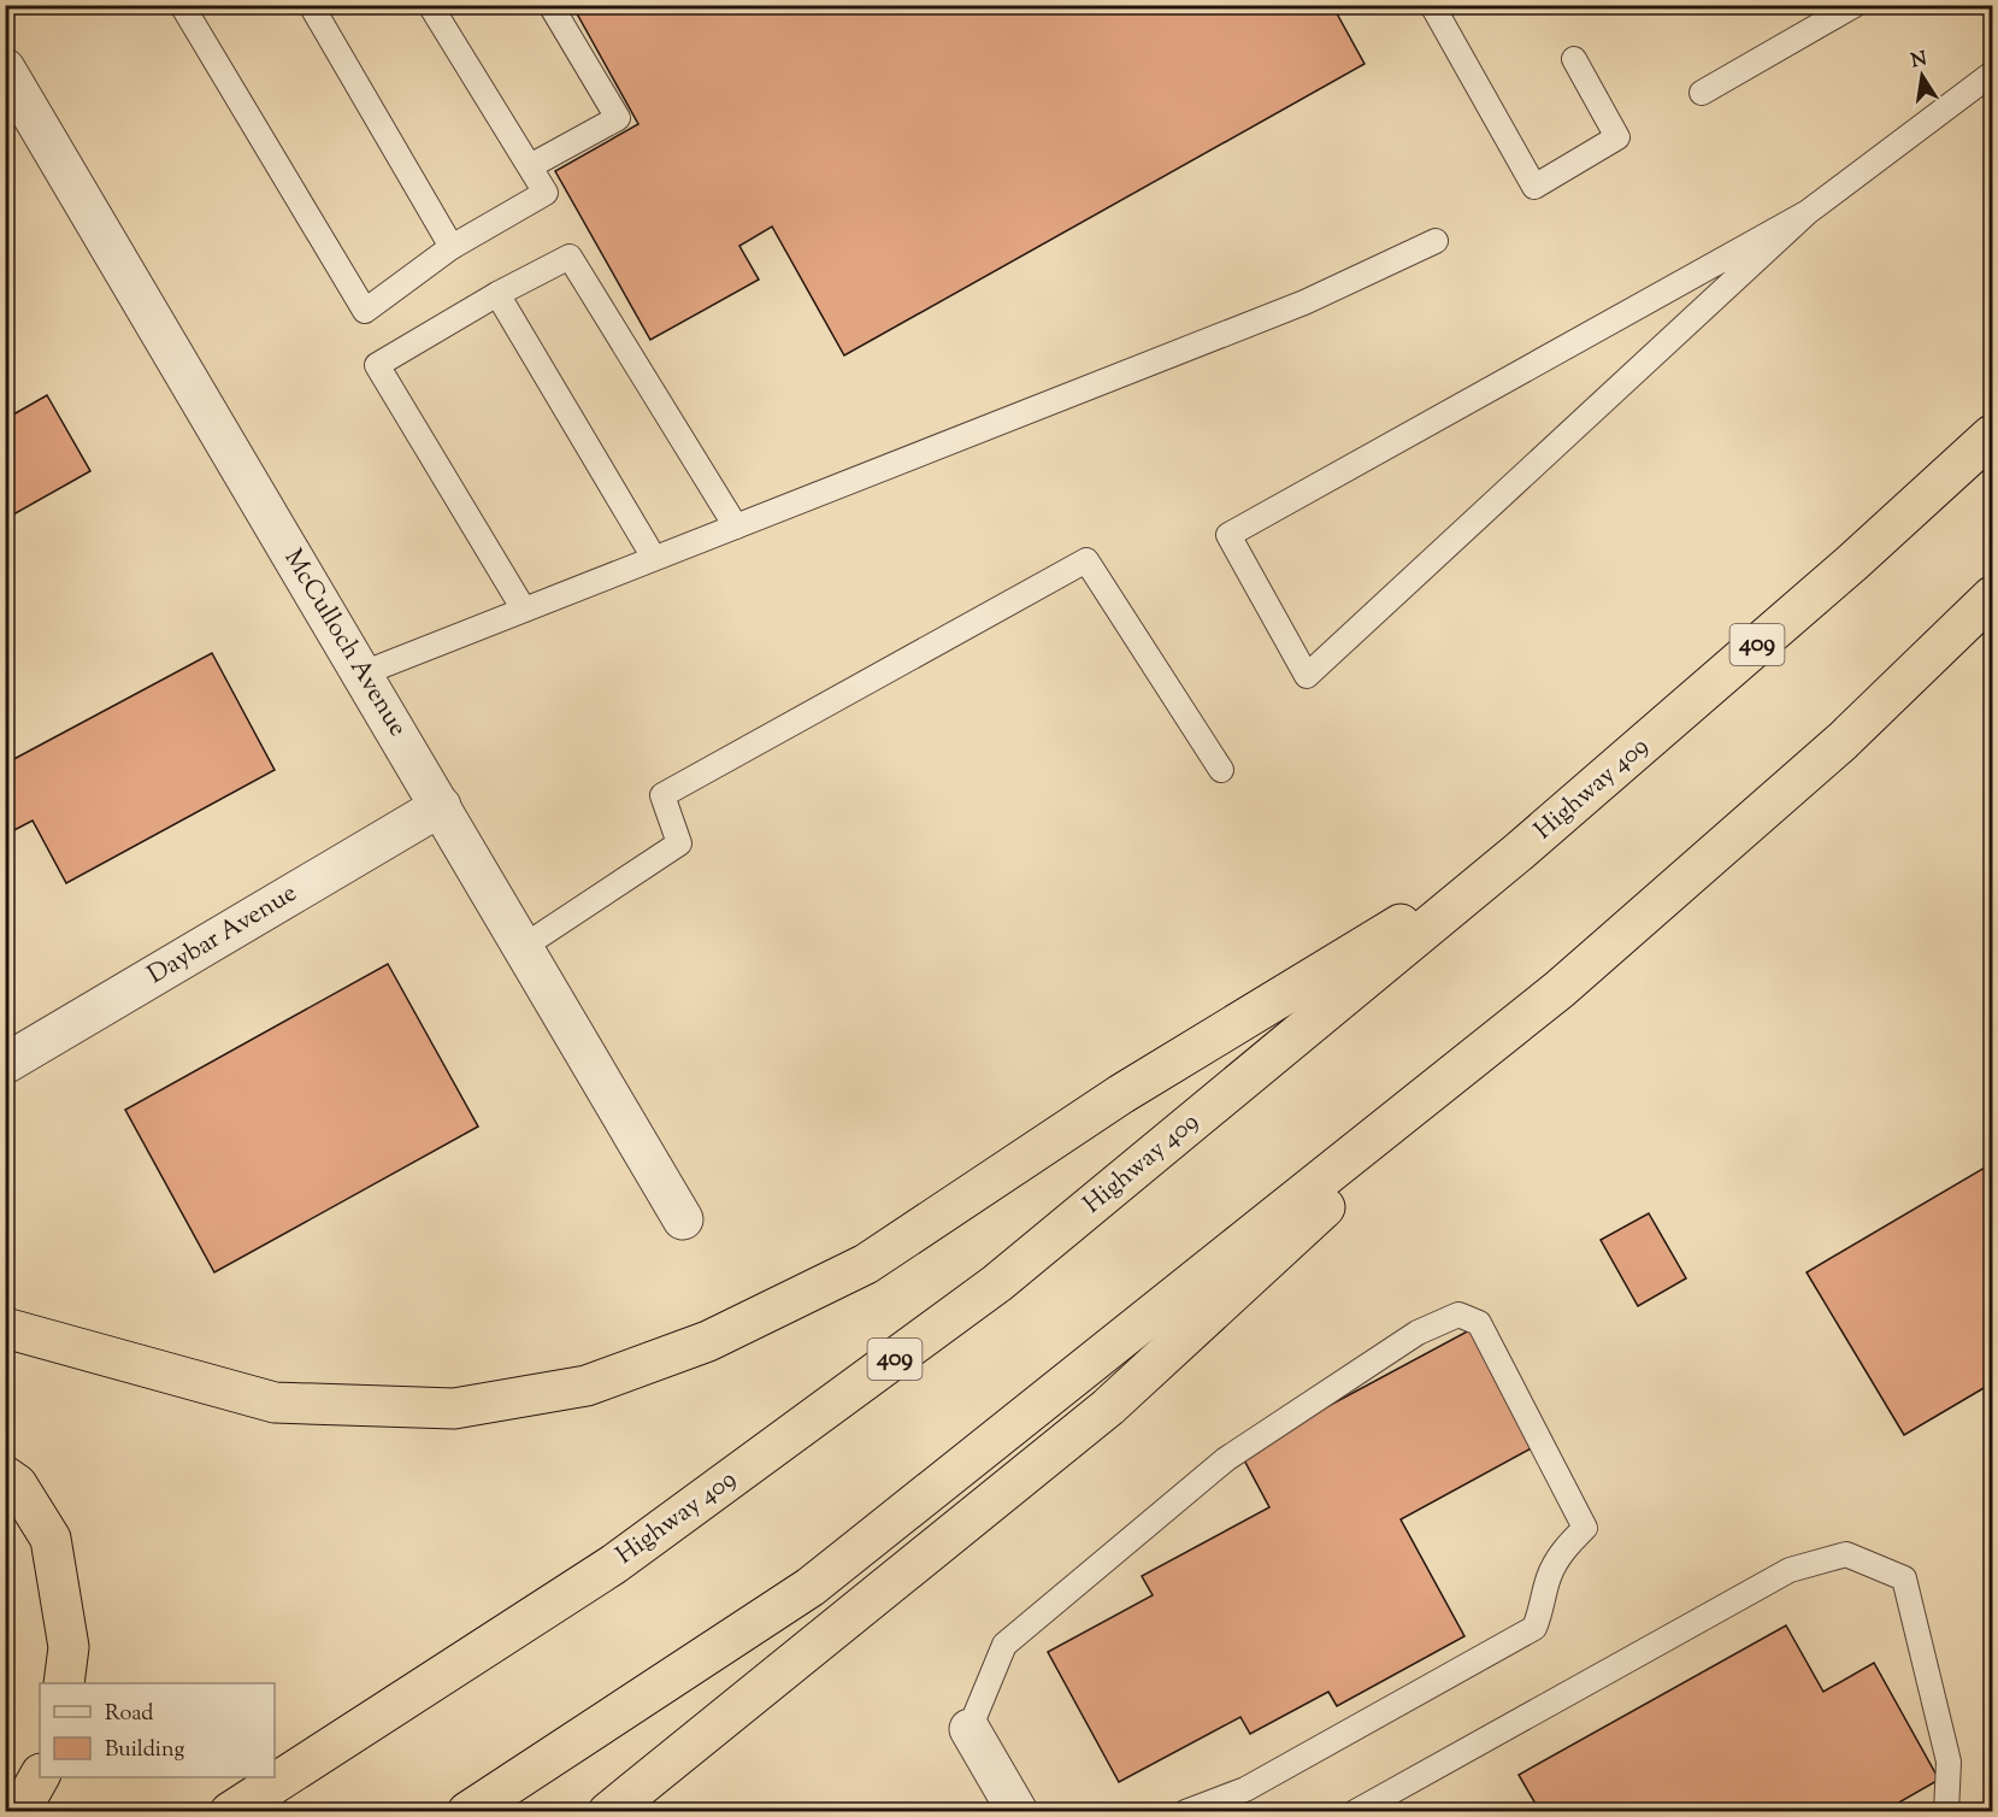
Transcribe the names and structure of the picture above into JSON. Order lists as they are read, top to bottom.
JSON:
{
  "streets": {
    "highway": ["409", "Highway 409"],
    "street": ["McCulloch Avenue", "Daybar Avenue"]
  },
  "crossings": [
    ["McCulloch Avenue", "Daybar Avenue"]
  ],
  "legend": ["Road", "Building"],
  "north": "top"
}
